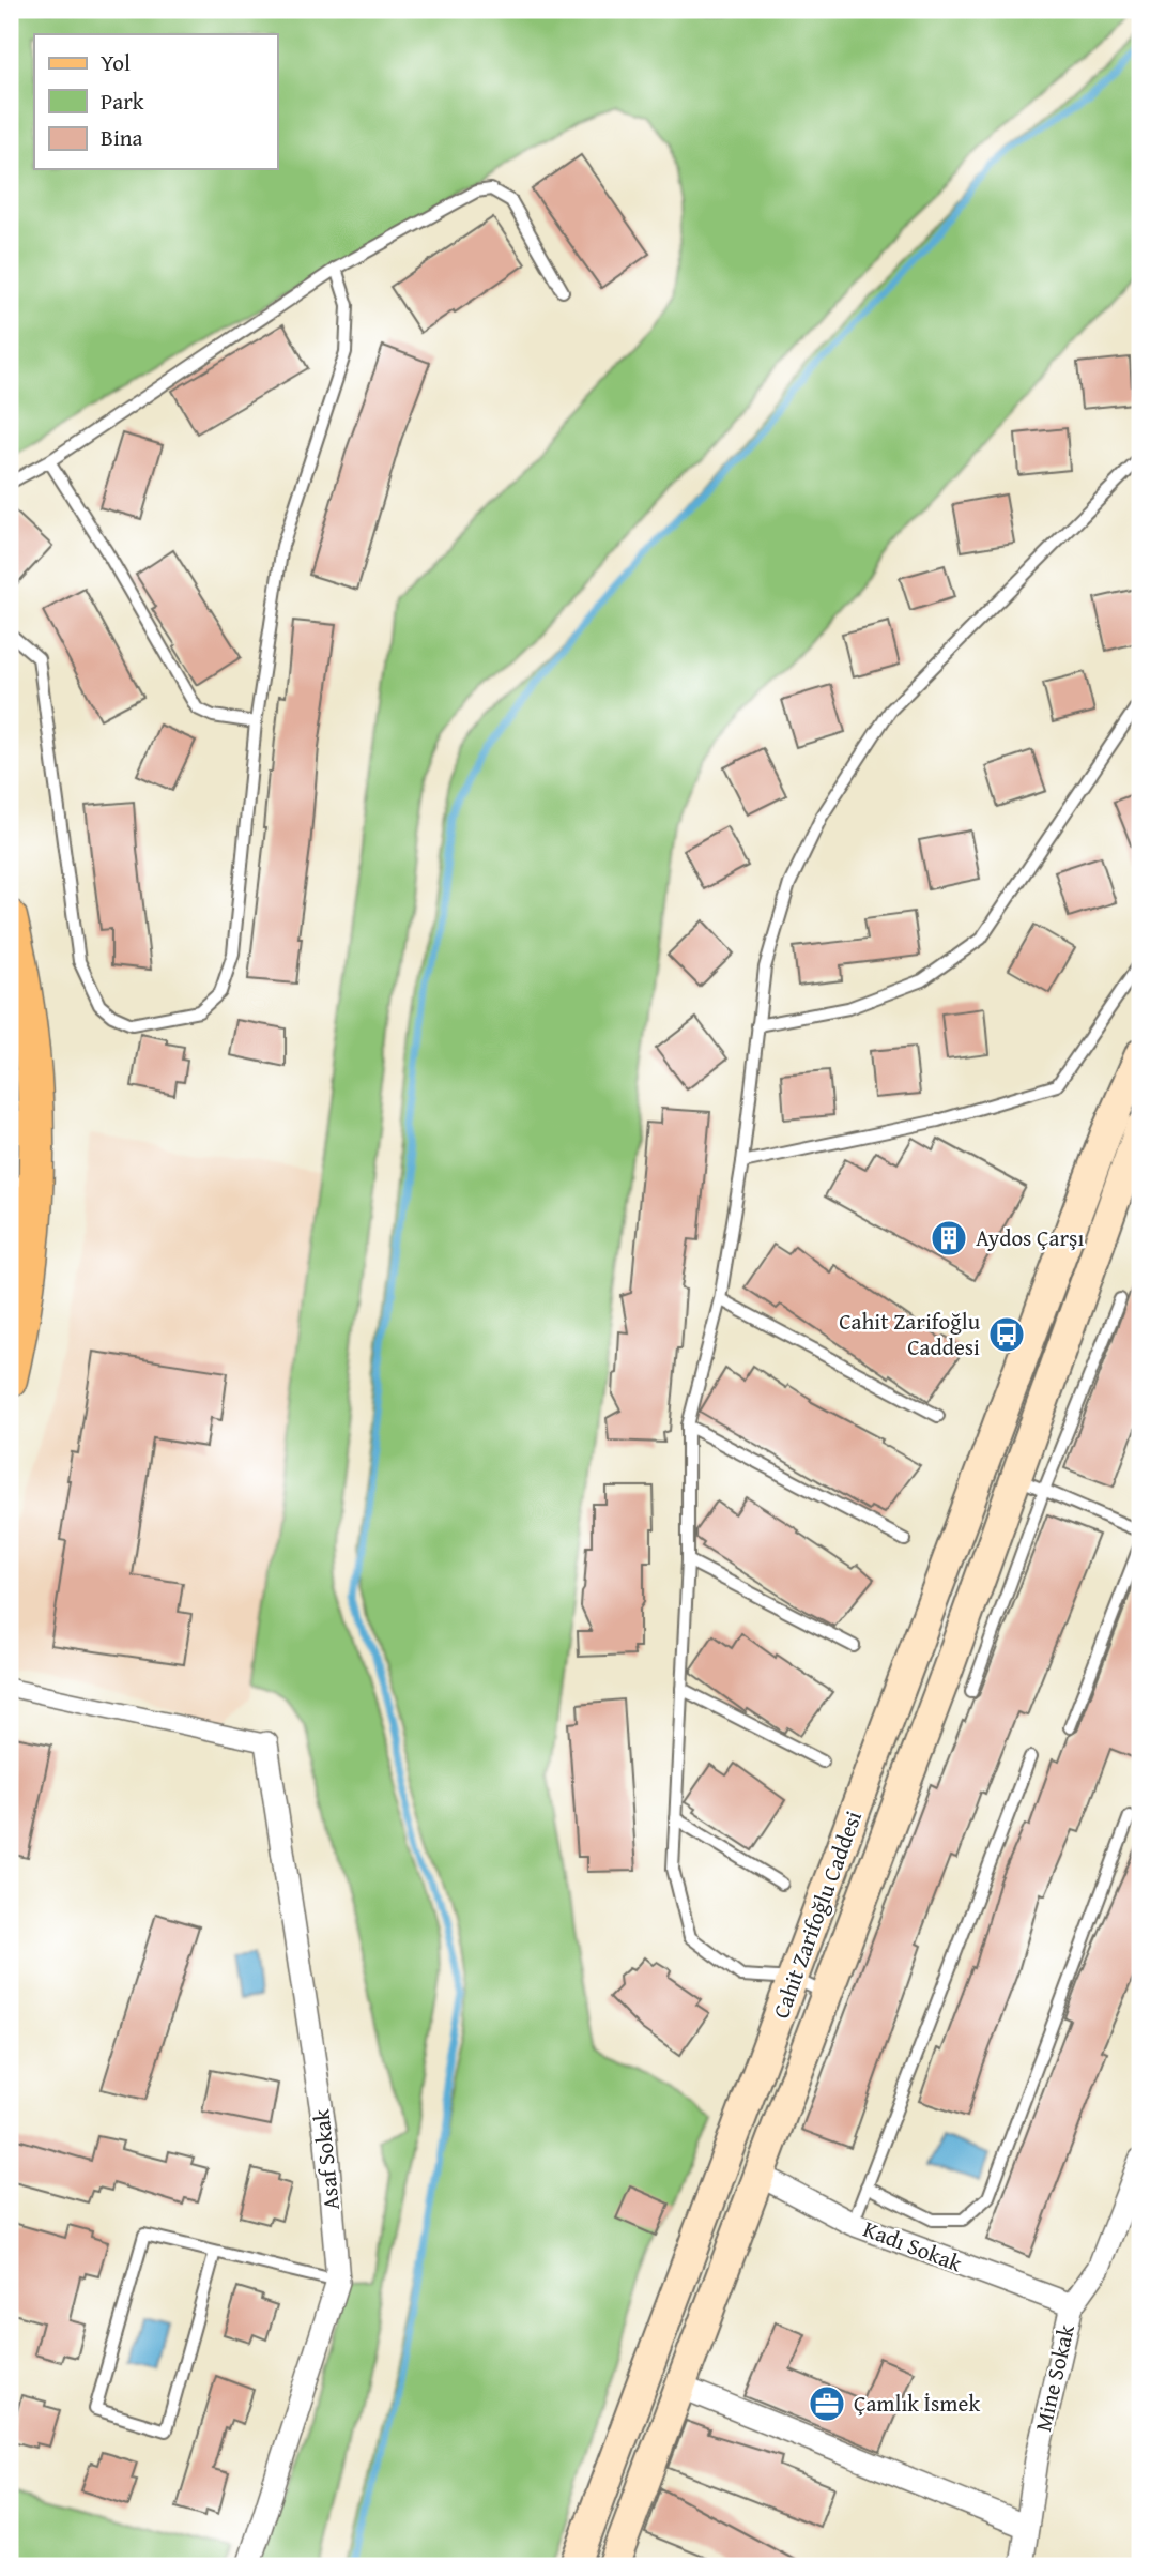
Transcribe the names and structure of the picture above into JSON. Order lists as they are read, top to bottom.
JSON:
{
  "streets": {
    "main road": ["Cahit Zarifoğlu Caddesi"],
    "street": ["Asaf Sokak", "Kadı Sokak", "Mine Sokak"]
  },
  "crossings": [
    ["Cahit Zarifoğlu Caddesi", "Kadı Sokak"],
    ["Kadı Sokak", "Mine Sokak"]
  ],
  "places": {
    "building": ["Aydos Çarşı"],
    "bus stop": ["Cahit Zarifoğlu Caddesi"],
    "office": ["Çamlık İsmek"]
  },
  "legend": ["Yol", "Park", "Bina"]
}
